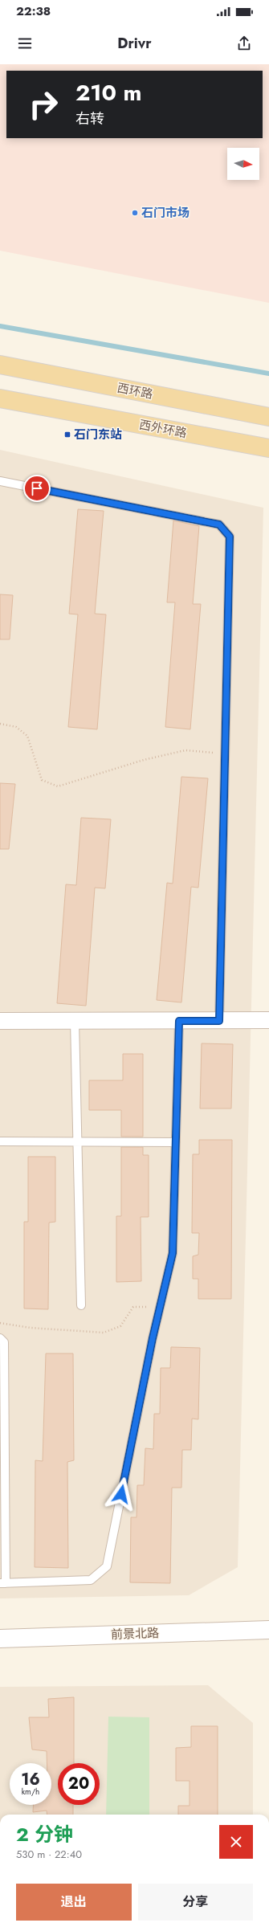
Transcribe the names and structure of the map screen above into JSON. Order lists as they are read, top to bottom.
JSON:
{
  "streets": {
    "main road": ["西环路", "西外环路"],
    "street": ["前景北路"]
  },
  "places": {
    "other": ["石门市场"],
    "transit": ["石门东站"]
  },
  "north": "right",
  "page": {
    "status": "22:38",
    "header": "Drivr",
    "turn": ["210 m", "右转"],
    "speed": "16 km/h",
    "limit": "20",
    "heading": ["2 分钟", "530 m · 22:40"],
    "buttons": ["退出", "分享"]
  }
}
